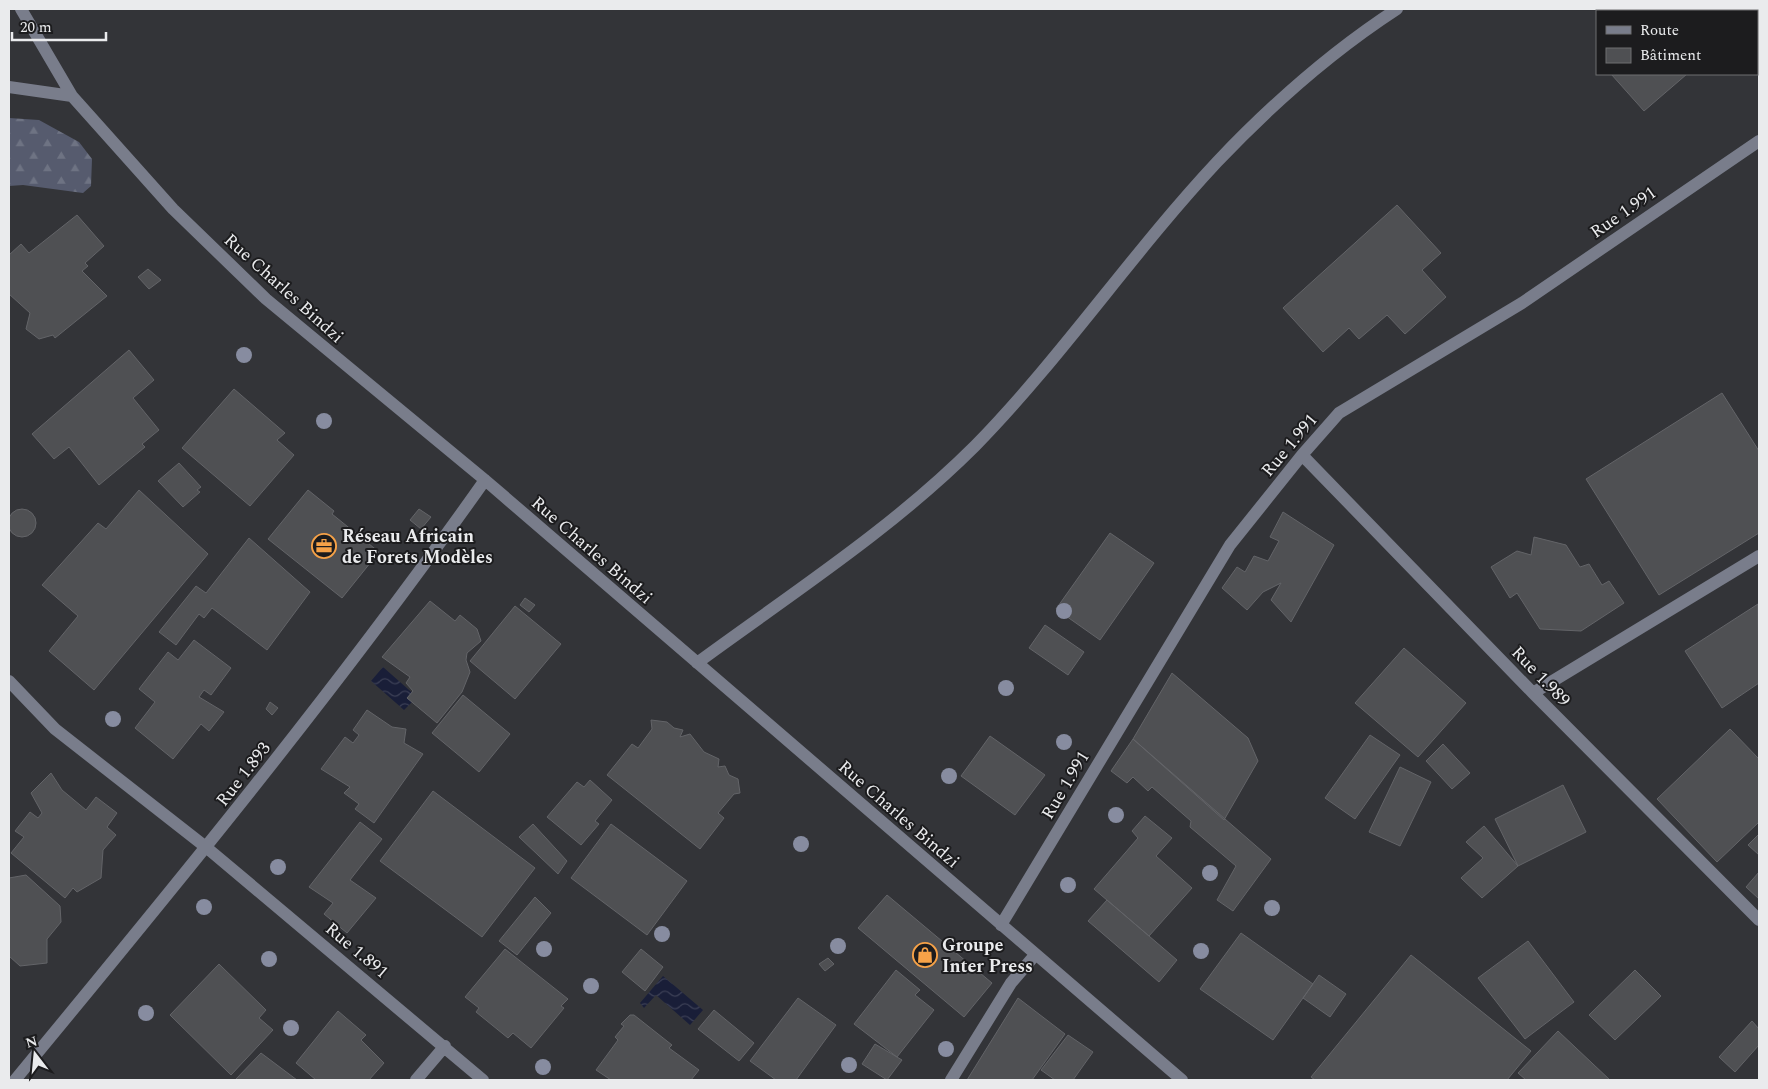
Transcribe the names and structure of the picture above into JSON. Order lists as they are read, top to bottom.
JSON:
{
  "streets": {
    "street": [
      "Rue 1.991",
      "Rue Charles Bindzi",
      "Rue 1.989",
      "Rue 1.893",
      "Rue 1.891"
    ]
  },
  "crossings": [
    ["Rue 1.991", "Rue Charles Bindzi"],
    ["Rue 1.991", "Rue 1.989"],
    ["Rue Charles Bindzi", "Rue 1.893"],
    ["Rue 1.893", "Rue 1.891"]
  ],
  "places": {
    "office": ["Réseau Africain de Forets Modèles"],
    "shop": ["Groupe Inter Press"]
  },
  "legend": ["Route", "Bâtiment"],
  "scale_bar": "20 m",
  "north": "top"
}
